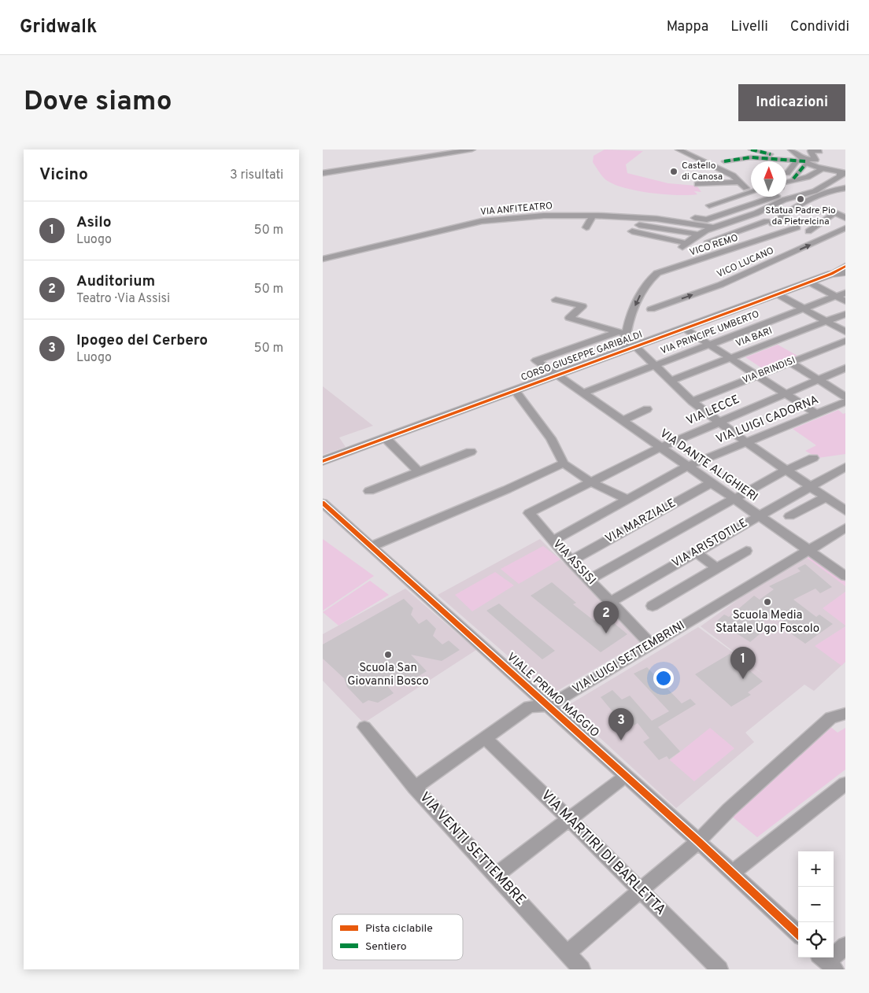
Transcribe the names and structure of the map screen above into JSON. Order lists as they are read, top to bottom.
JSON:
{
  "streets": {
    "street": [
      "VIA ANFITEATRO",
      "VICO REMO",
      "VICO LUCANO",
      "VIA PRINCIPE UMBERTO",
      "VIA BARI",
      "CORSO GIUSEPPE GARIBALDI",
      "VIA BRINDISI",
      "VIA LECCE",
      "VIA LUIGI CADORNA",
      "VIA DANTE ALIGHIERI",
      "VIA MARZIALE",
      "VIA ARISTOTILE",
      "VIA ASSISI",
      "VIA LUIGI SETTEMBRINI",
      "VIALE PRIMO MAGGIO",
      "VIA VENTI SETTEMBRE",
      "VIA MARTIRI DI BARLETTA"
    ]
  },
  "crossings": [
    ["VICO REMO", "VIA DANTE ALIGHIERI"],
    ["VIA PRINCIPE UMBERTO", "VIA DANTE ALIGHIERI"],
    ["CORSO GIUSEPPE GARIBALDI", "VIA DANTE ALIGHIERI"],
    ["VIA LECCE", "VIA DANTE ALIGHIERI"],
    ["VIA LECCE", "VIA ASSISI"],
    ["VIA LUIGI CADORNA", "VIA DANTE ALIGHIERI"],
    ["VIA LUIGI CADORNA", "VIA ASSISI"],
    ["VIA DANTE ALIGHIERI", "VIA MARZIALE"],
    ["VIA DANTE ALIGHIERI", "VIA ARISTOTILE"],
    ["VIA DANTE ALIGHIERI", "VIA LUIGI SETTEMBRINI"],
    ["VIA MARZIALE", "VIA ASSISI"],
    ["VIA ARISTOTILE", "VIA ASSISI"],
    ["VIA ASSISI", "VIA LUIGI SETTEMBRINI"],
    ["VIA LUIGI SETTEMBRINI", "VIALE PRIMO MAGGIO"],
    ["VIA LUIGI SETTEMBRINI", "VIA VENTI SETTEMBRE"],
    ["VIA LUIGI SETTEMBRINI", "VIA MARTIRI DI BARLETTA"]
  ],
  "places": [
    "Castello di Canosa",
    "Statua Padre Pio da Pietrelcina",
    "Scuola Media Statale Ugo Foscolo",
    "Scuola San Giovanni Bosco"
  ],
  "legend": ["Pista ciclabile", "Sentiero"],
  "north": "top",
  "page": {
    "header": "Gridwalk",
    "nav": ["Mappa", "Livelli", "Condividi"],
    "buttons": "Indicazioni",
    "title": "Dove siamo",
    "heading": ["Vicino", "3 risultati"],
    "list": [
      {
        "mark": "1",
        "name": "Asilo",
        "note": "Luogo",
        "value": "50 m"
      },
      {
        "mark": "2",
        "name": "Auditorium",
        "note": "Teatro · Via Assisi",
        "value": "50 m"
      },
      {
        "mark": "3",
        "name": "Ipogeo del Cerbero",
        "note": "Luogo",
        "value": "50 m"
      }
    ],
    "pins": ["2", "1", "3"],
    "map_buttons": ["+", "−"]
  }
}
